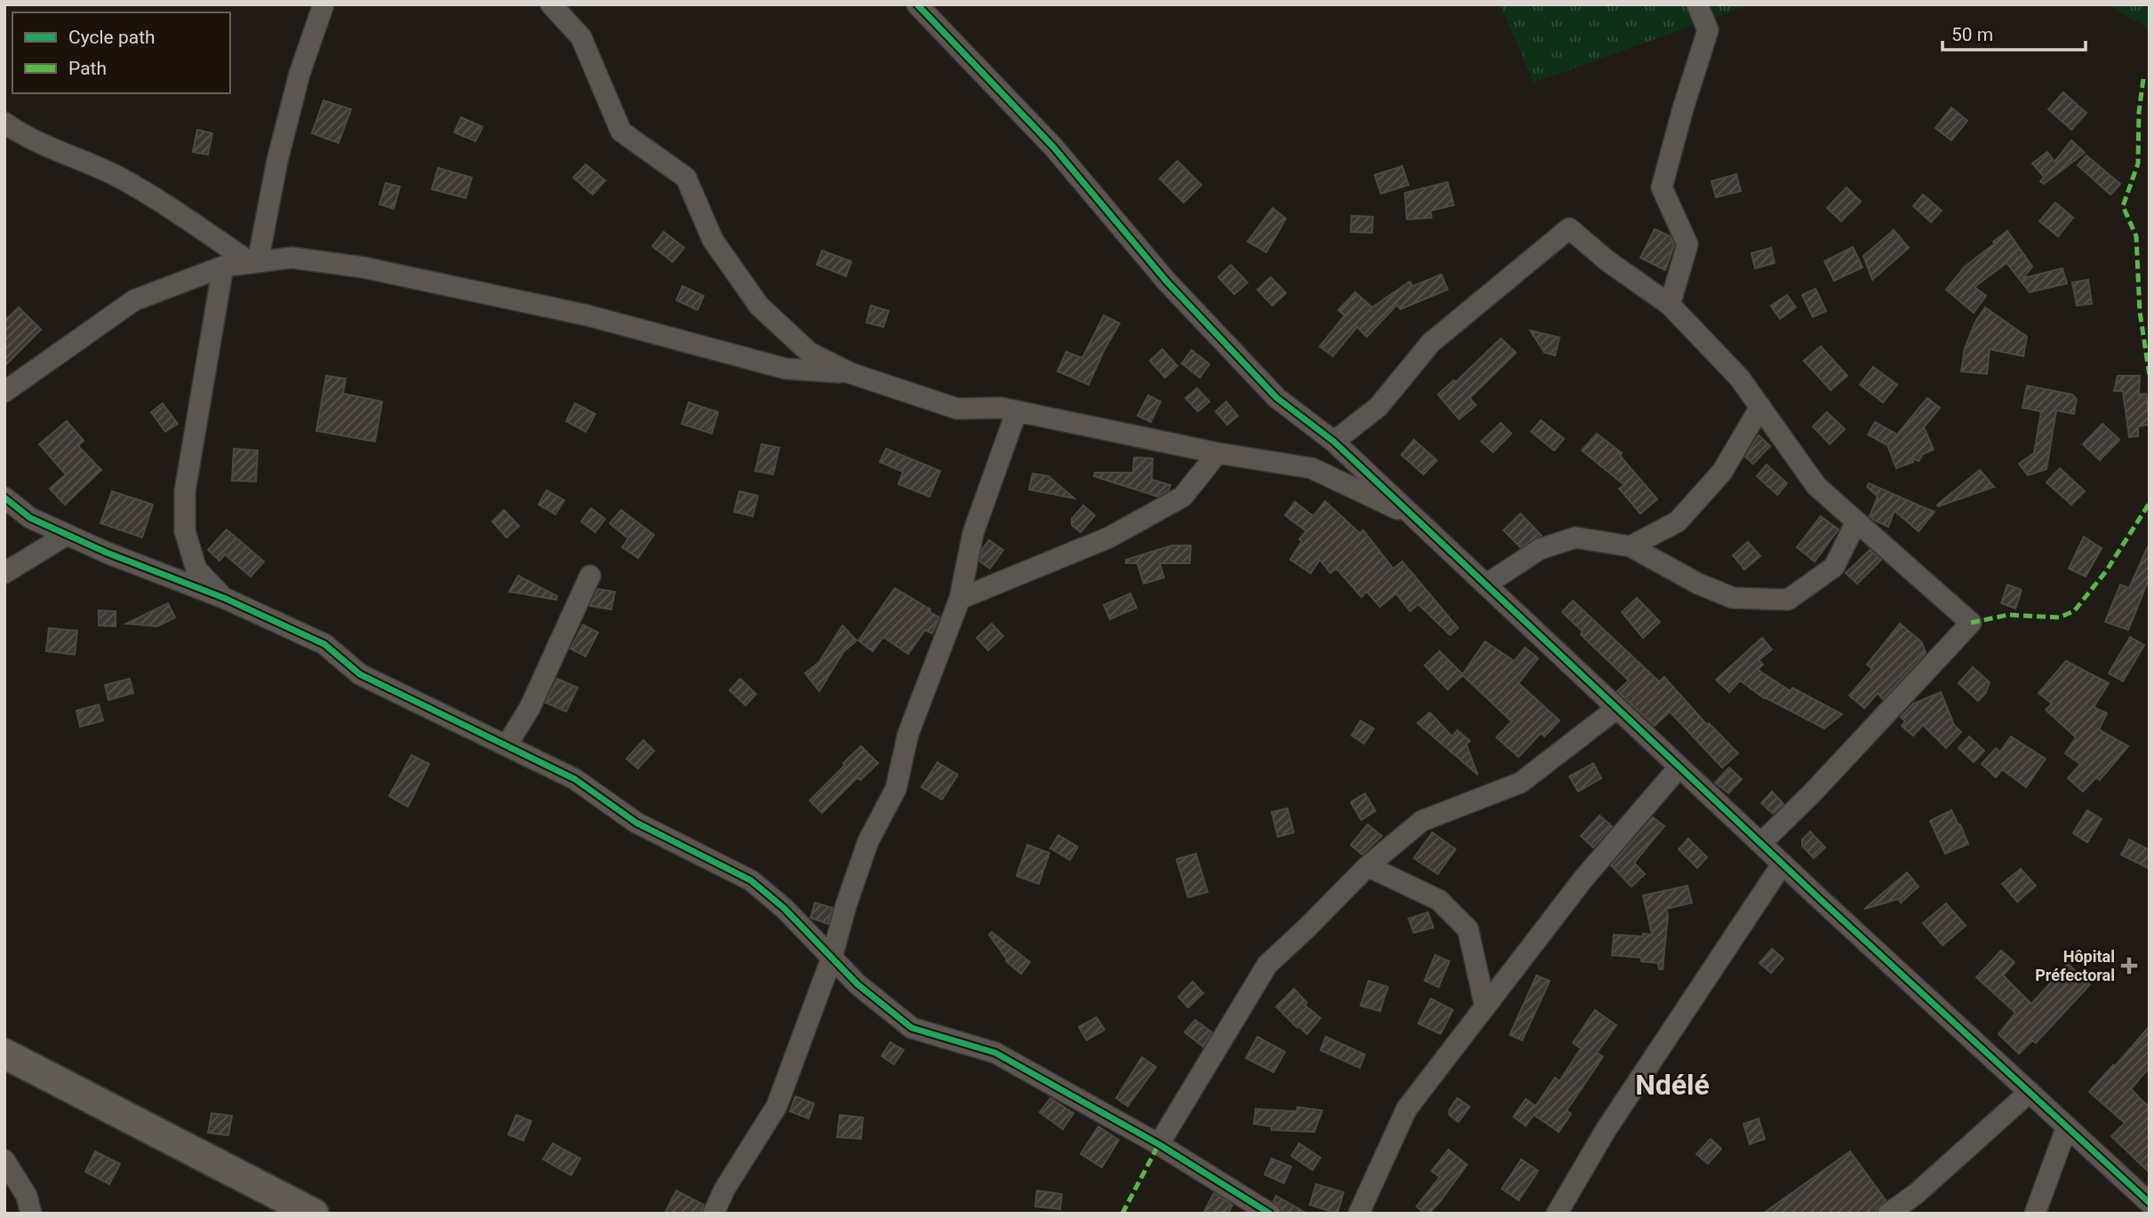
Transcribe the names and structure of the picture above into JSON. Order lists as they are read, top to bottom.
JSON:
{
  "districts": ["Ndélé"],
  "places": {
    "health": ["Hôpital Préfectoral"]
  },
  "legend": ["Cycle path", "Path"],
  "scale_bar": "50 m"
}
